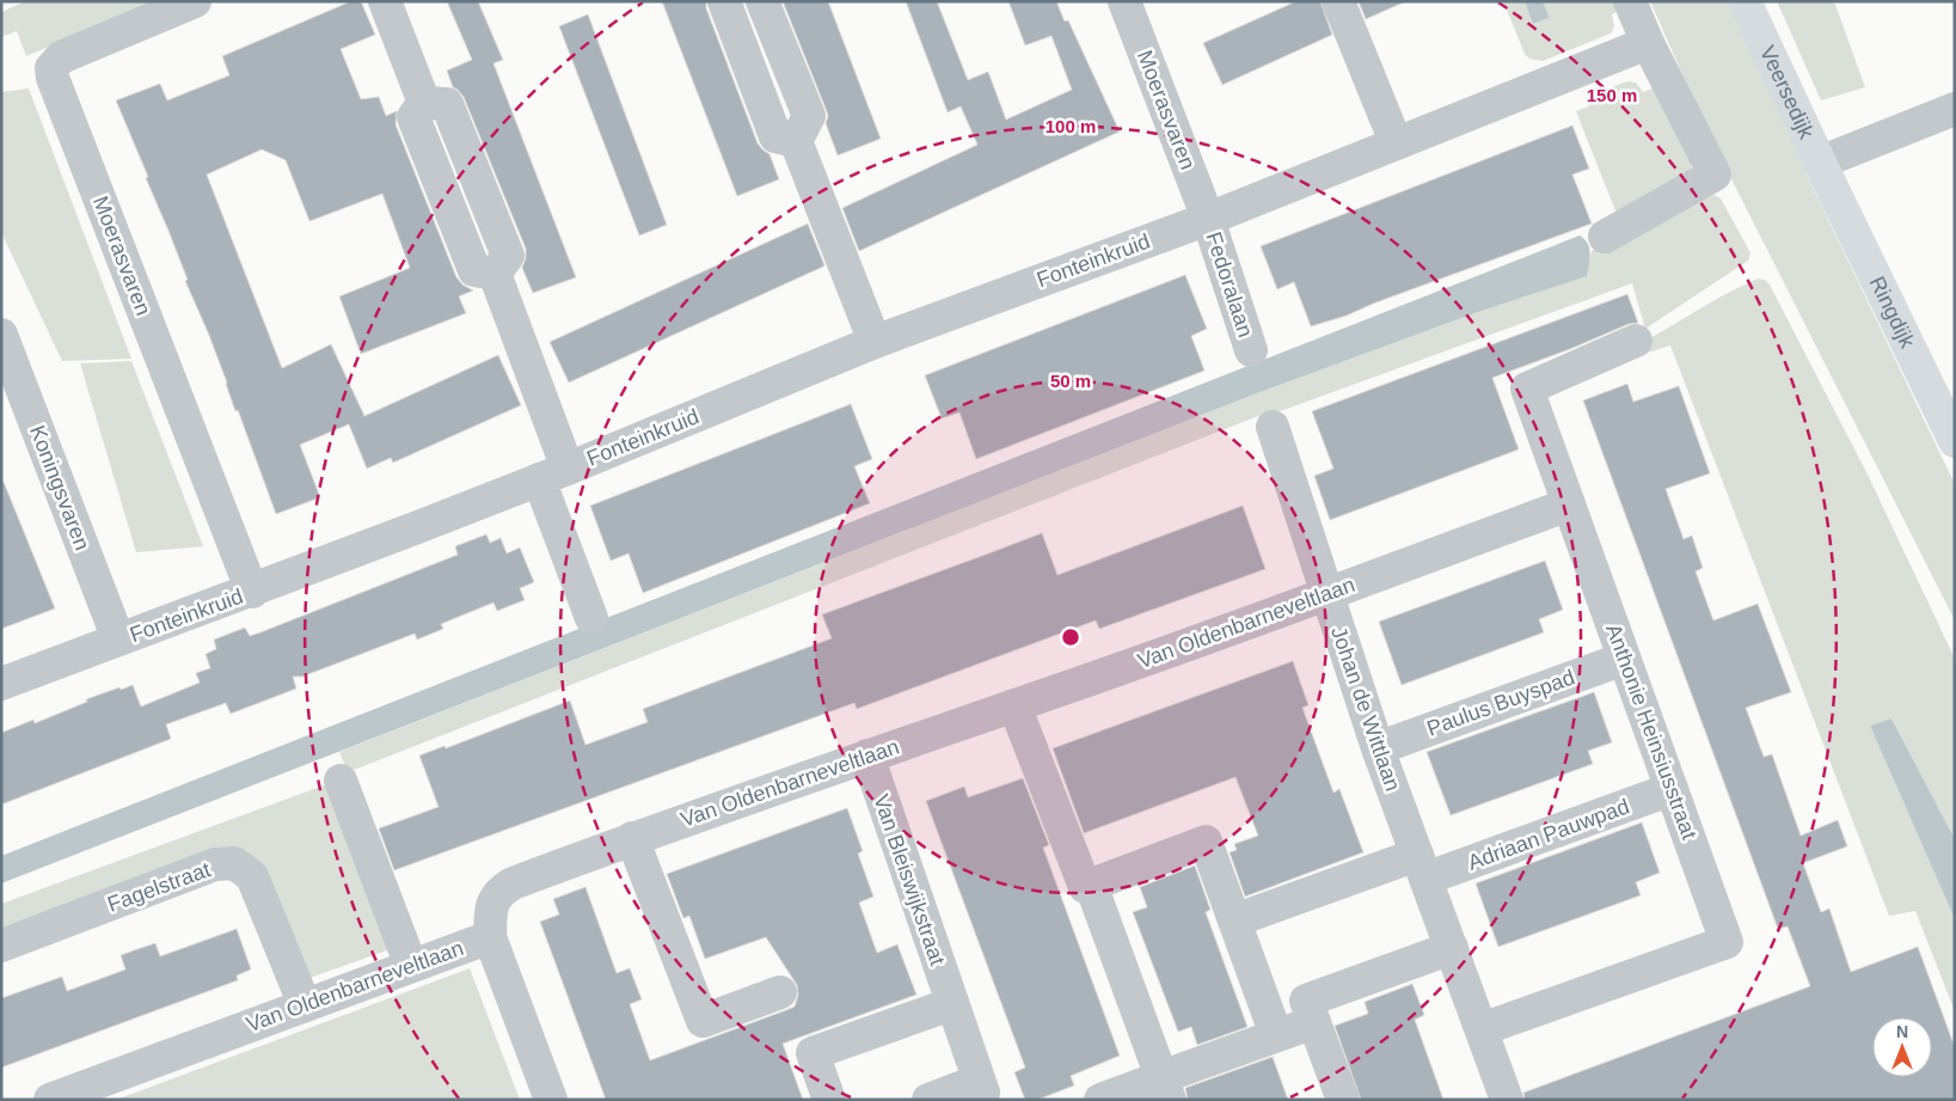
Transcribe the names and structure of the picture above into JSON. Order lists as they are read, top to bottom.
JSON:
{
  "streets": {
    "main road": ["Veersedijk", "Ringdijk"],
    "street": [
      "Moerasvaren",
      "Fonteinkruid",
      "Fedoralaan",
      "Koningsvaren",
      "Van Oldenbarneveltlaan",
      "Paulus Buyspad",
      "Johan de Wittlaan",
      "Anthonie Heinsiusstraat",
      "Adriaan Pauwpad",
      "Van Bleiswijkstraat",
      "Fagelstraat"
    ]
  },
  "crossings": [
    ["Veersedijk", "Ringdijk"],
    ["Moerasvaren", "Fonteinkruid"],
    ["Moerasvaren", "Fedoralaan"],
    ["Fonteinkruid", "Fedoralaan"],
    ["Fonteinkruid", "Koningsvaren"],
    ["Van Oldenbarneveltlaan", "Johan de Wittlaan"],
    ["Van Oldenbarneveltlaan", "Anthonie Heinsiusstraat"],
    ["Van Oldenbarneveltlaan", "Van Bleiswijkstraat"],
    ["Van Oldenbarneveltlaan", "Fagelstraat"],
    ["Paulus Buyspad", "Johan de Wittlaan"],
    ["Paulus Buyspad", "Anthonie Heinsiusstraat"],
    ["Johan de Wittlaan", "Anthonie Heinsiusstraat"],
    ["Johan de Wittlaan", "Adriaan Pauwpad"],
    ["Anthonie Heinsiusstraat", "Adriaan Pauwpad"]
  ],
  "north": "top",
  "rings": ["150 m", "100 m", "50 m"]
}
